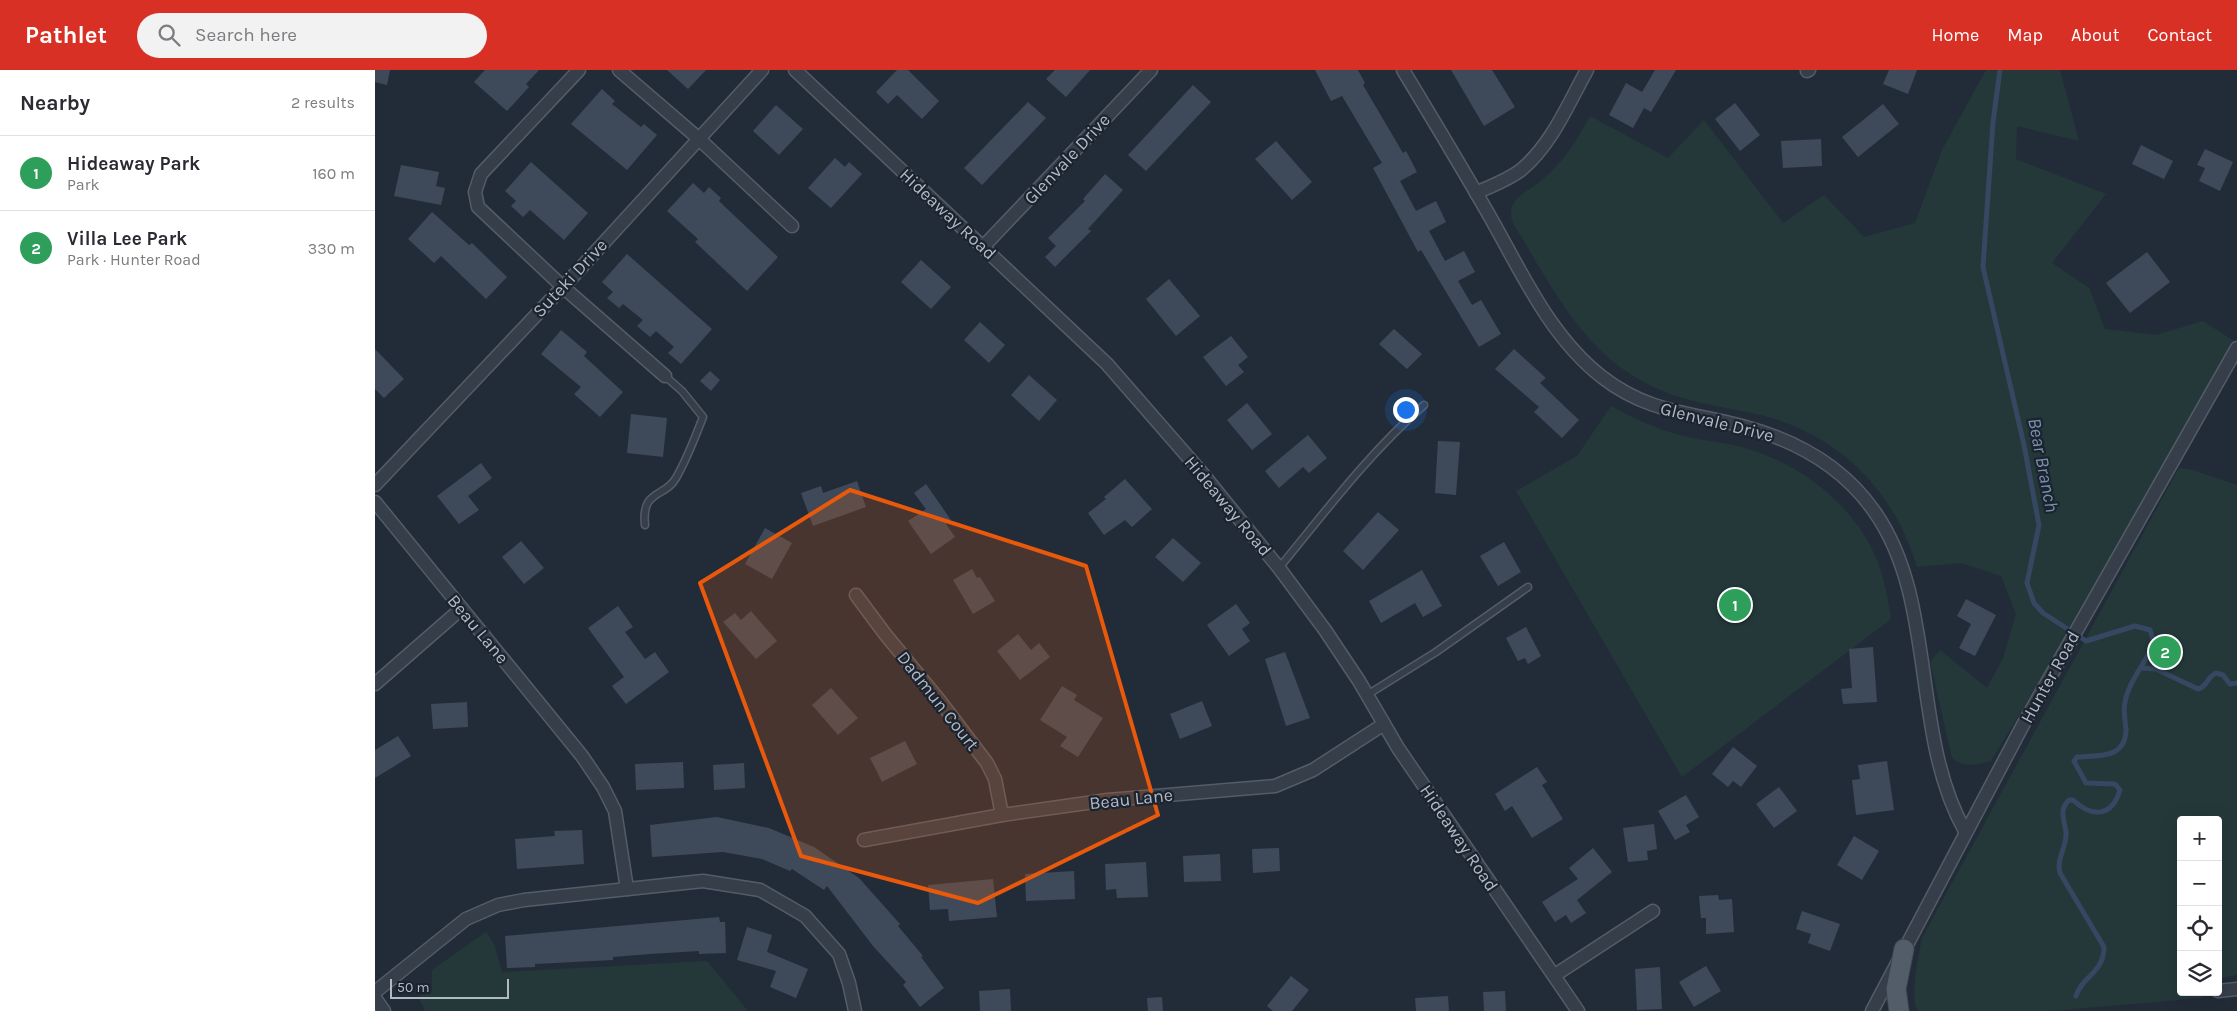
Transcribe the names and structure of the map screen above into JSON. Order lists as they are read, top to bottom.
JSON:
{
  "streets": {
    "street": [
      "Glenvale Drive",
      "Hideaway Road",
      "Suteki Drive",
      "Beau Lane",
      "Hunter Road",
      "Dadmun Court"
    ]
  },
  "crossings": [
    ["Glenvale Drive", "Hideaway Road"],
    ["Glenvale Drive", "Hunter Road"],
    ["Hideaway Road", "Beau Lane"],
    ["Beau Lane", "Dadmun Court"]
  ],
  "water": ["Bear Branch"],
  "scale_bar": "50 m",
  "page": {
    "header": "Pathlet",
    "search": "Search here",
    "nav": [
      "Home",
      "Map",
      "About",
      "Contact"
    ],
    "heading": ["Nearby", "2 results"],
    "list": [
      {
        "mark": "1",
        "name": "Hideaway Park",
        "note": "Park",
        "value": "160 m"
      },
      {
        "mark": "2",
        "name": "Villa Lee Park",
        "note": "Park · Hunter Road",
        "value": "330 m"
      }
    ],
    "pins": ["1", "2"],
    "map_buttons": ["+", "−"],
    "scale": "50 m"
  }
}
